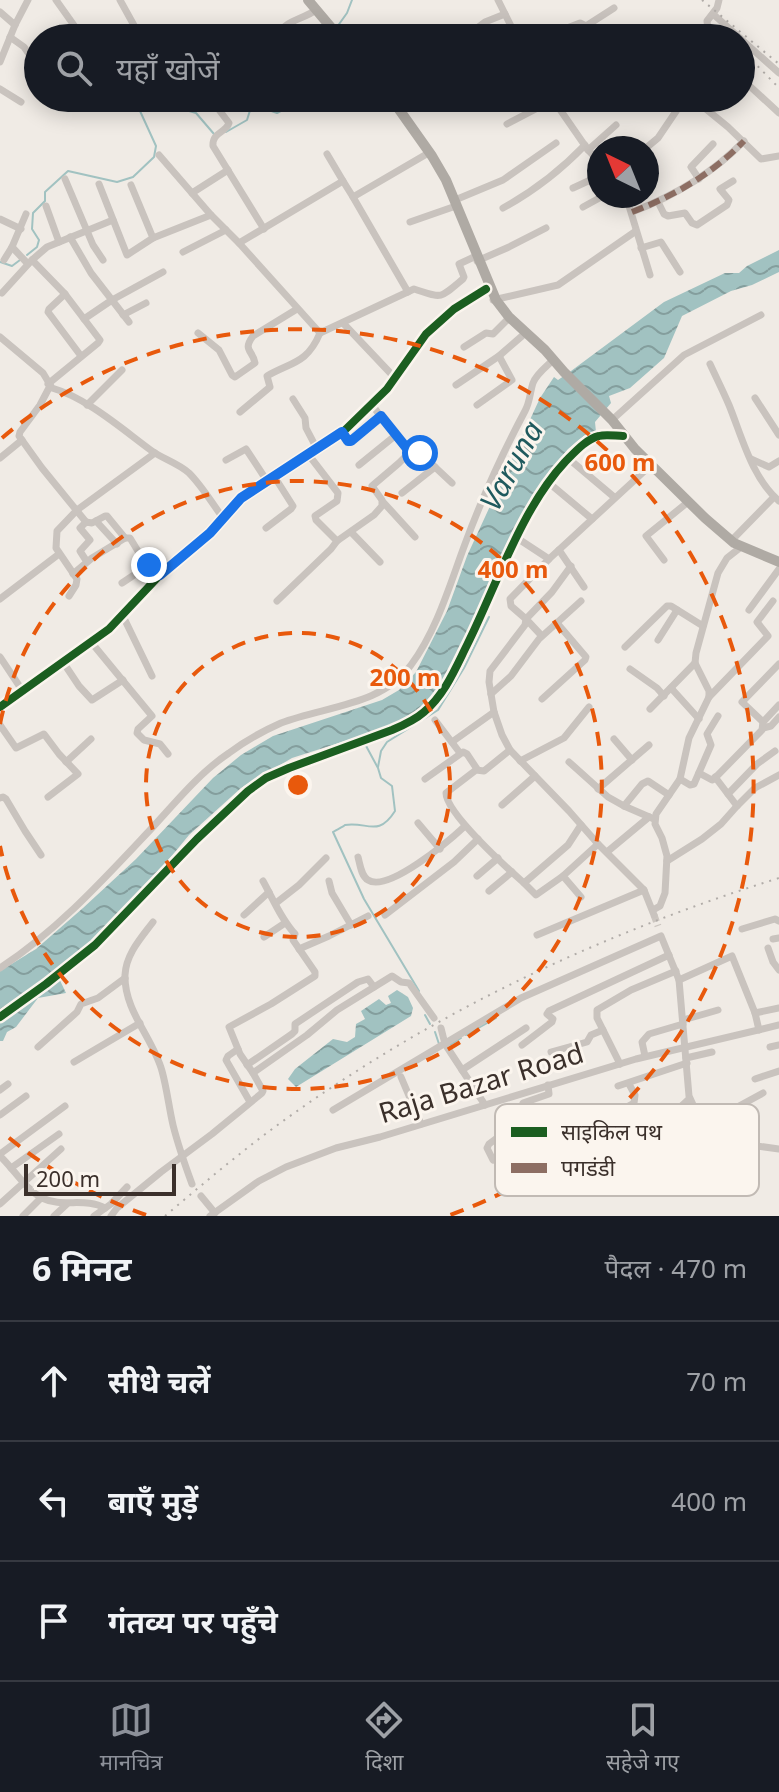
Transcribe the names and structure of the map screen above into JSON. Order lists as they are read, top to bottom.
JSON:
{
  "streets": {
    "street": ["Raja Bazar Road"]
  },
  "water": ["Varuna"],
  "legend": ["साइकिल पथ", "पगडंडी"],
  "scale_bar": "200 m",
  "north": "top left",
  "page": {
    "search": "यहाँ खोजें",
    "scale": "200 m",
    "heading": ["6 मिनट", "पैदल · 470 m"],
    "list": [
      ["सीधे चलें", "70 m"],
      ["बाएँ मुड़ें", "400 m"],
      "गंतव्य पर पहुँचे"
    ],
    "nav": ["मानचित्र", "दिशा", "सहेजे गए"]
  },
  "rings": ["600 m", "400 m", "200 m"]
}
